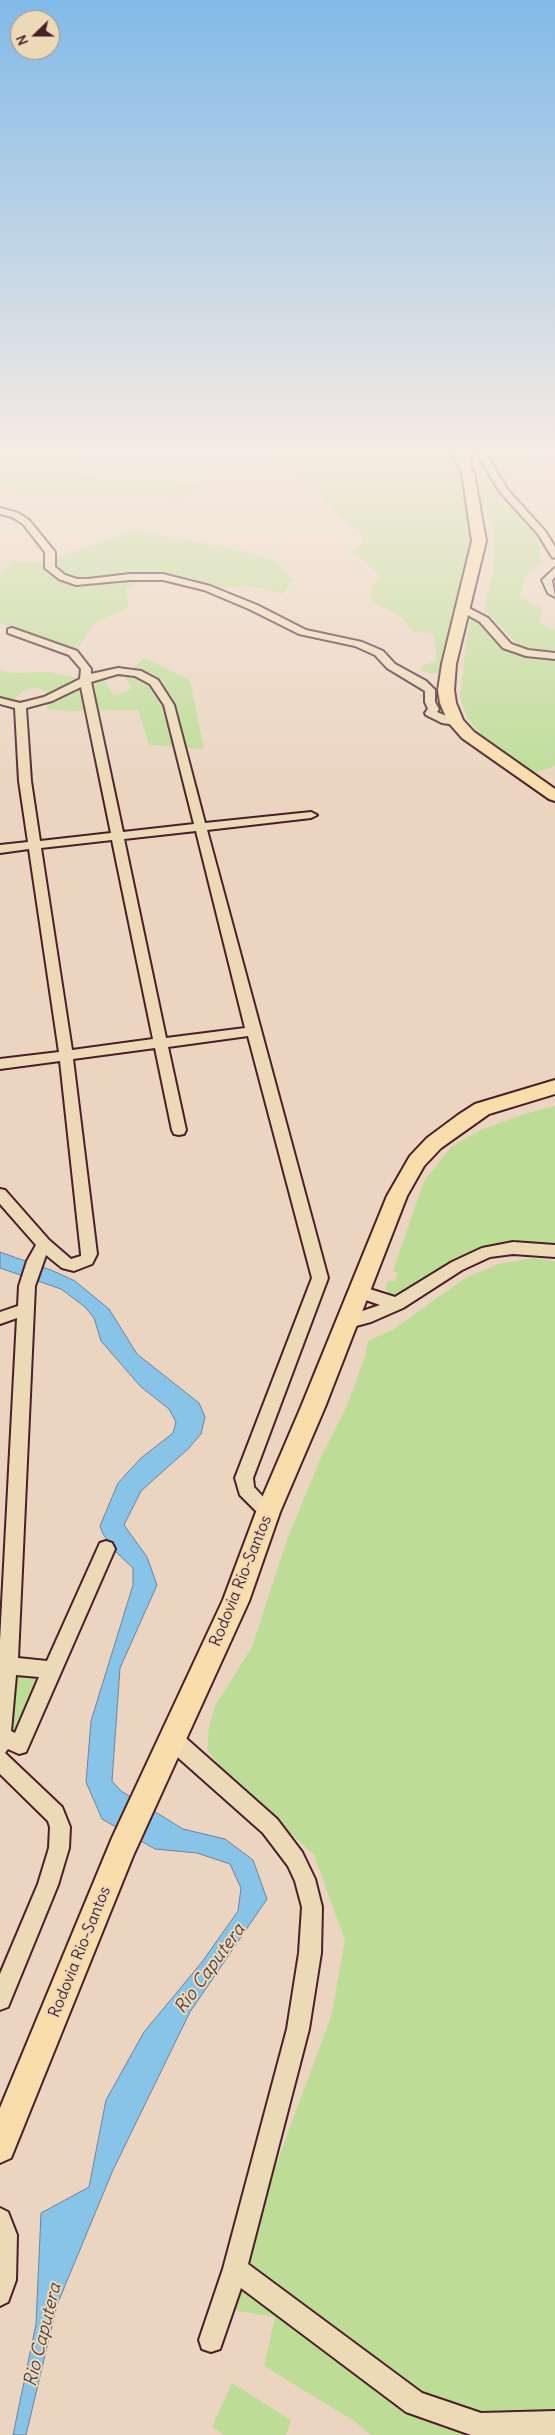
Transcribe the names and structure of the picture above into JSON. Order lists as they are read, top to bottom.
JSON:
{
  "streets": {
    "highway": ["Rodovia Rio-Santos"]
  },
  "water": ["Rio Caputera"],
  "north": "left"
}
